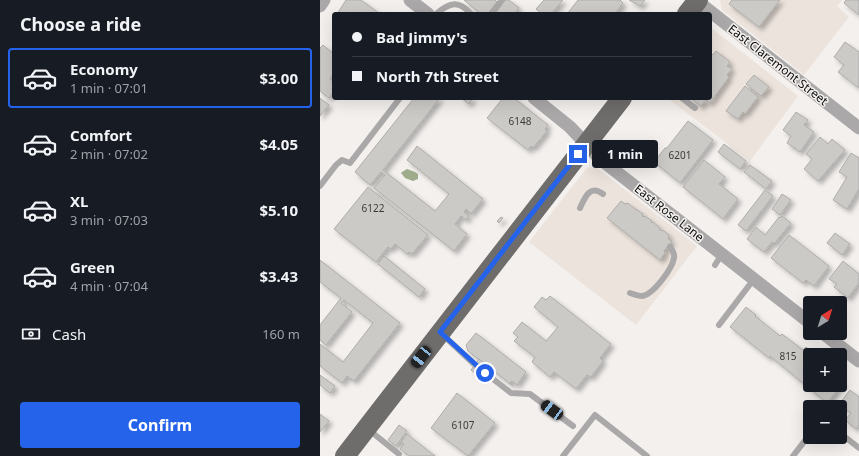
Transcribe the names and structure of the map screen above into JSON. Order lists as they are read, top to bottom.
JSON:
{
  "streets": {
    "street": ["East Claremont Street", "East Rose Lane"]
  },
  "house_numbers": [
    "6148",
    "6201",
    "6122",
    "815",
    "6107"
  ],
  "north": "top right",
  "page": {
    "heading": "Choose a ride",
    "banner": ["Bad Jimmy's", "North 7th Street"],
    "list": [
      {
        "name": "Economy",
        "note": "1 min · 07:01",
        "value": "$3.00"
      },
      {
        "name": "Comfort",
        "note": "2 min · 07:02",
        "value": "$4.05"
      },
      {
        "name": "XL",
        "note": "3 min · 07:03",
        "value": "$5.10"
      },
      {
        "name": "Green",
        "note": "4 min · 07:04",
        "value": "$3.43"
      }
    ],
    "bubble": "1 min",
    "map_buttons": ["+", "−"],
    "pay": ["Cash", "160 m"],
    "buttons": "Confirm"
  }
}
